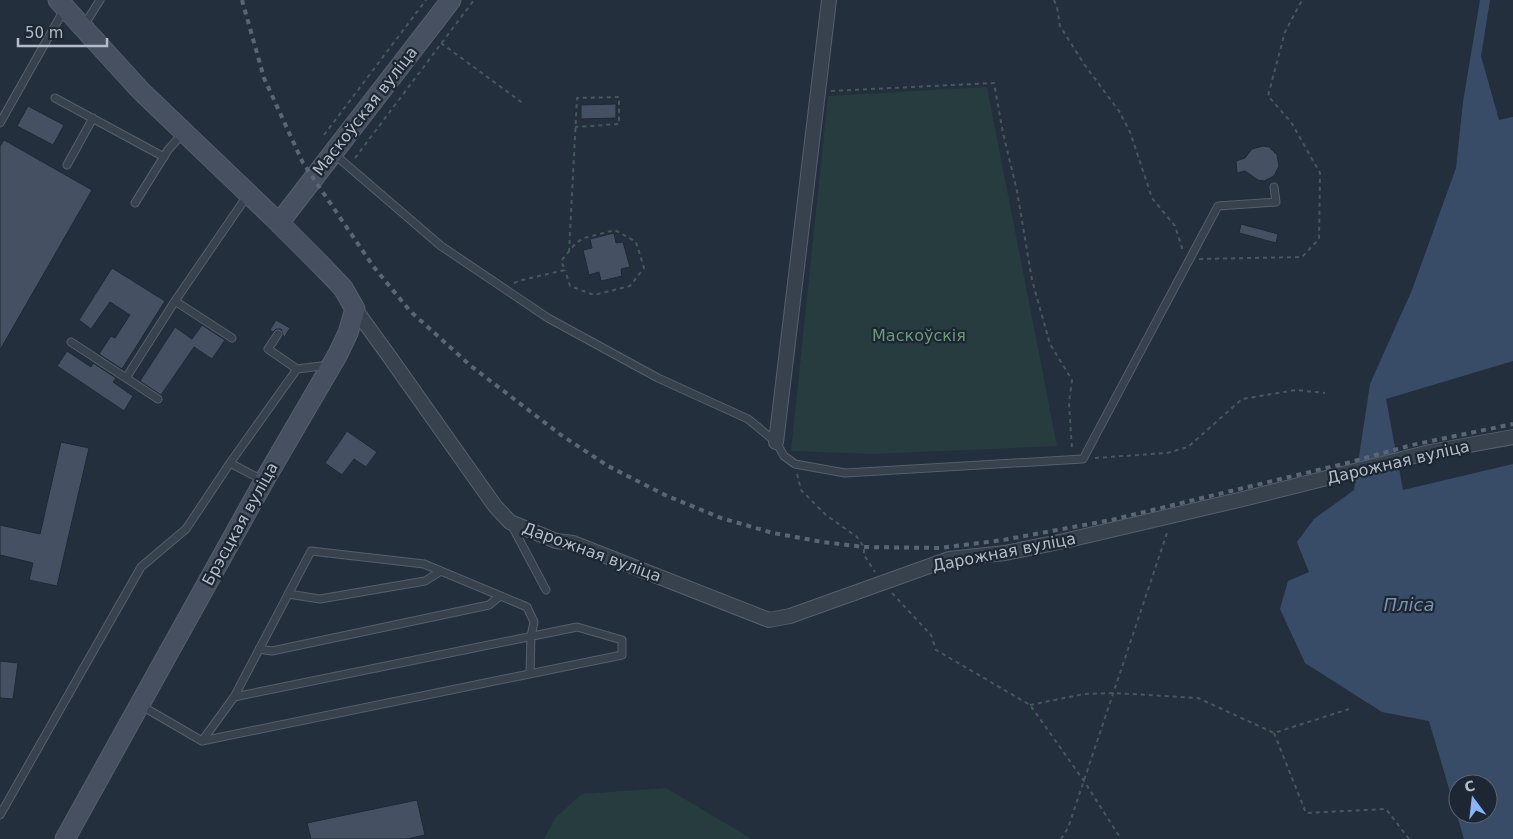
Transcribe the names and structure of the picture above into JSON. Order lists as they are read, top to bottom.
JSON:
{
  "streets": {
    "main road": ["Маскоўская вуліца", "Брэсцкая вуліца"],
    "street": ["Дарожная вуліца"]
  },
  "water": ["Пліса"],
  "parks": ["Маскоўскія"],
  "scale_bar": "50 m",
  "north": "top"
}
